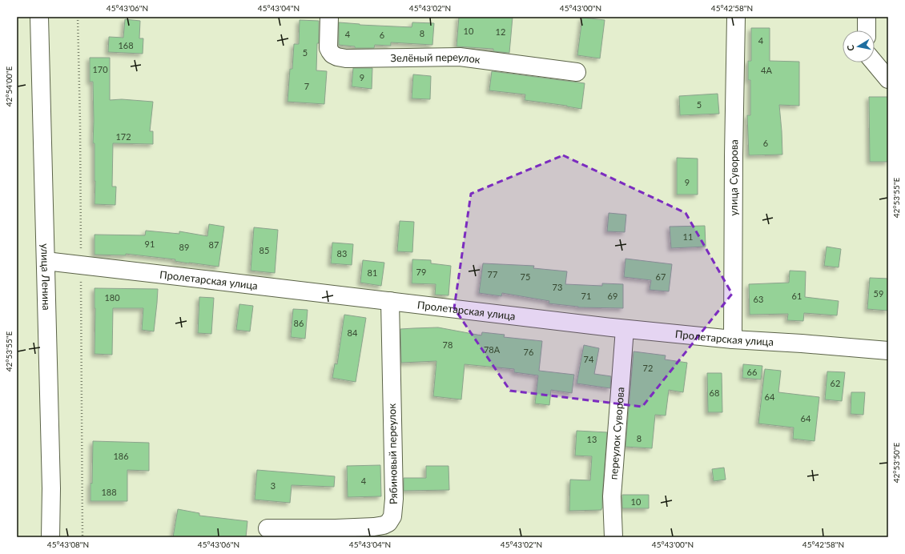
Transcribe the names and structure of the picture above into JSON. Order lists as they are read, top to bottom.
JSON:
{
  "streets": {
    "street": [
      "Зелёный переулок",
      "улица Суворова",
      "улица Ленина",
      "Пролетарская улица",
      "переулок Суворова",
      "Рябиновый переулок"
    ]
  },
  "crossings": [
    ["улица Суворова", "Пролетарская улица"],
    ["улица Ленина", "Пролетарская улица"],
    ["Пролетарская улица", "переулок Суворова"],
    ["Пролетарская улица", "Рябиновый переулок"]
  ],
  "house_numbers": [
    "10",
    "12",
    "8",
    "4",
    "6",
    "4",
    "168",
    "5",
    "170",
    "4А",
    "9",
    "7",
    "5",
    "172",
    "6",
    "9",
    "11",
    "91",
    "87",
    "89",
    "85",
    "83",
    "79",
    "81",
    "77",
    "75",
    "67",
    "73",
    "59",
    "71",
    "69",
    "61",
    "180",
    "63",
    "86",
    "84",
    "78",
    "78А",
    "76",
    "74",
    "72",
    "66",
    "62",
    "68",
    "64",
    "64",
    "8",
    "13",
    "186",
    "4",
    "3",
    "188",
    "10"
  ],
  "north": "left",
  "coordinates": [
    "45°43'06\"N",
    "45°43'04\"N",
    "45°43'02\"N",
    "45°43'00\"N",
    "45°42'58\"N",
    "42°54'00\"E",
    "42°53'55\"E",
    "42°53'50\"E",
    "45°43'08\"N"
  ]
}
